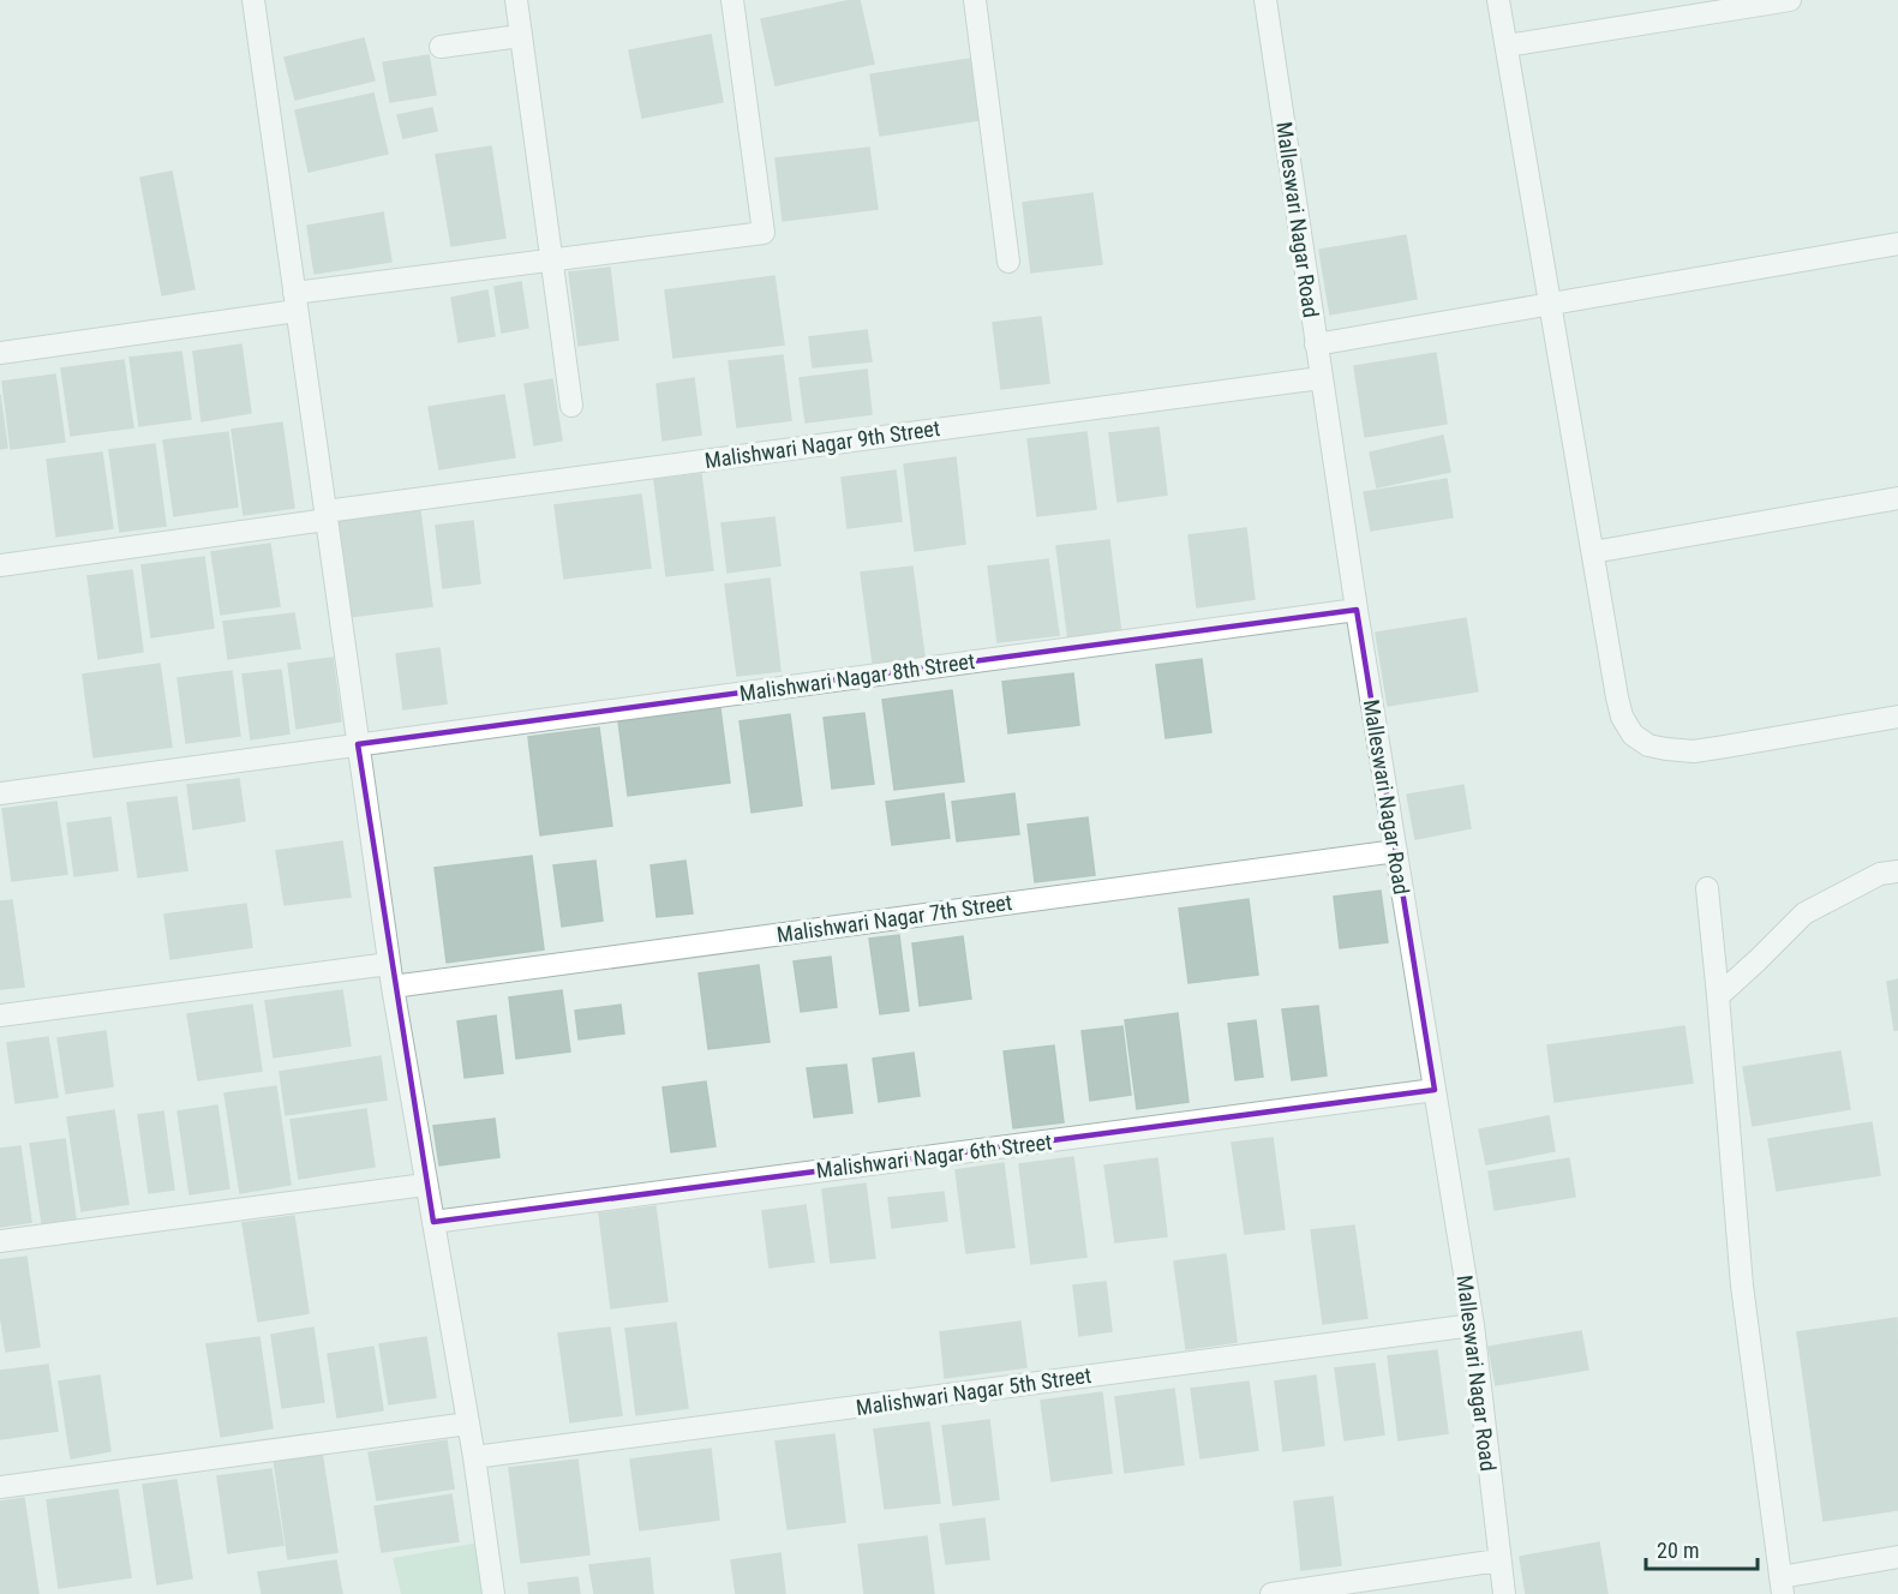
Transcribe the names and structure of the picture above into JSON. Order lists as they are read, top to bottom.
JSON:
{
  "streets": {
    "street": [
      "Malleswari Nagar Road",
      "Malishwari Nagar 9th Street",
      "Malishwari Nagar 8th Street",
      "Malishwari Nagar 7th Street",
      "Malishwari Nagar 6th Street",
      "Malishwari Nagar 5th Street"
    ]
  },
  "crossings": [
    ["Malleswari Nagar Road", "Malishwari Nagar 9th Street"],
    ["Malleswari Nagar Road", "Malishwari Nagar 8th Street"],
    ["Malleswari Nagar Road", "Malishwari Nagar 7th Street"],
    ["Malleswari Nagar Road", "Malishwari Nagar 6th Street"],
    ["Malleswari Nagar Road", "Malishwari Nagar 5th Street"]
  ],
  "scale_bar": "20 m"
}
